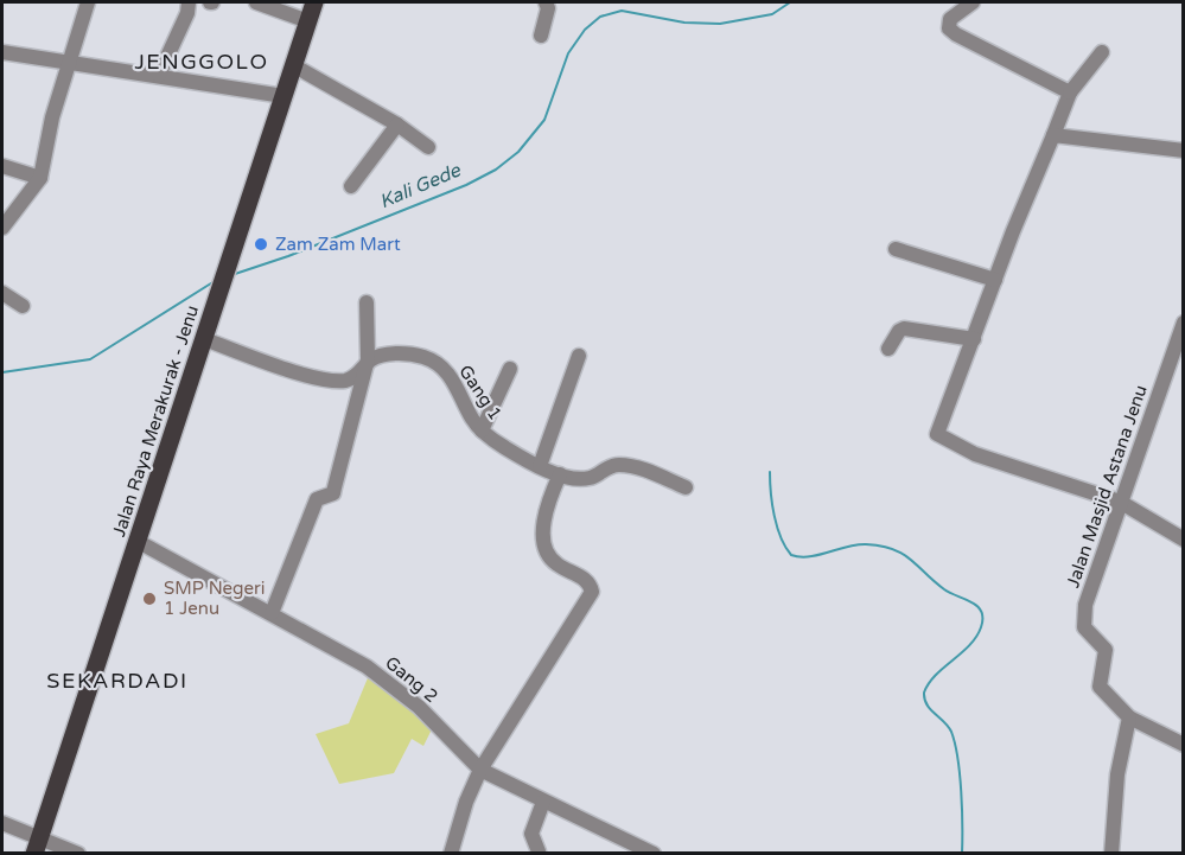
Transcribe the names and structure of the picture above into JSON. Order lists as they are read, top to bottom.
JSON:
{
  "streets": {
    "main road": ["Jalan Raya Merakurak - Jenu"],
    "street": ["Gang 1", "Jalan Masjid Astana Jenu", "Gang 2"]
  },
  "crossings": [
    ["Gang 1", "Jalan Raya Merakurak - Jenu"],
    ["Jalan Raya Merakurak - Jenu", "Gang 2"]
  ],
  "districts": ["JENGGOLO", "SEKARDADI"],
  "water": ["Kali Gede"],
  "places": ["Zam Zam Mart", "SMP Negeri 1 Jenu"]
}
